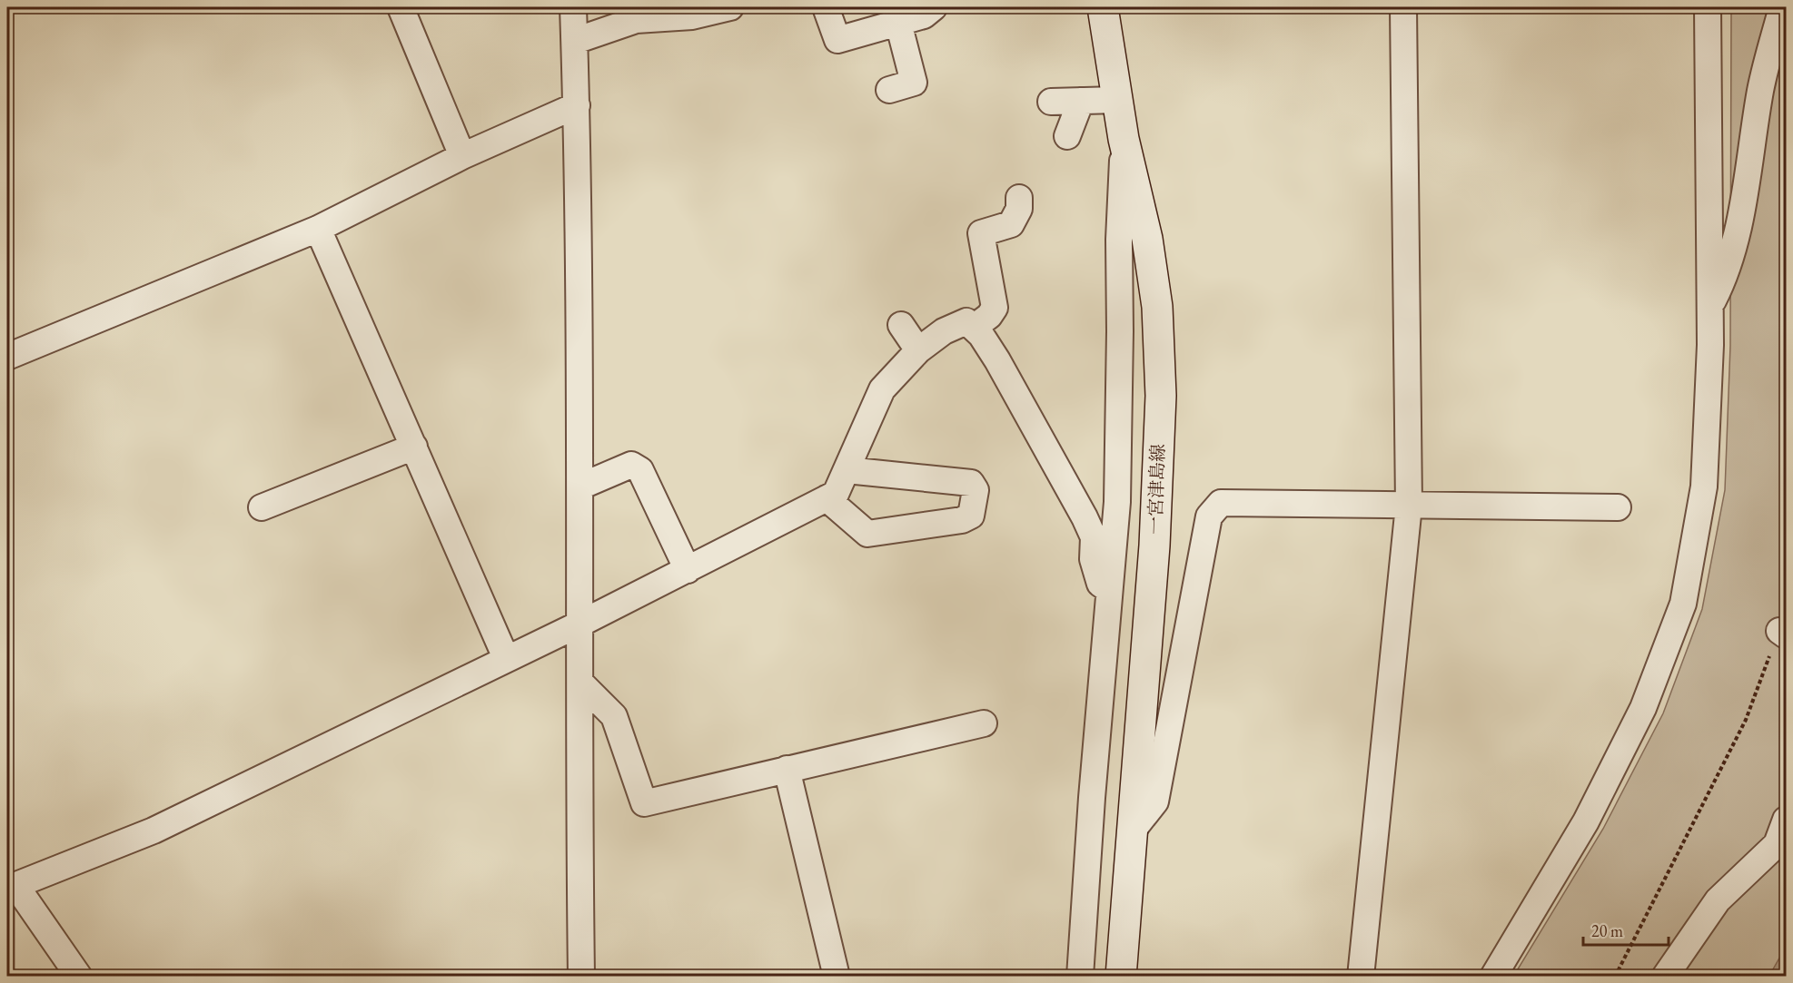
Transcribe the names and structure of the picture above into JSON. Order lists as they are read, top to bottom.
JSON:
{
  "streets": {
    "main road": ["一宮津島線"]
  },
  "scale_bar": "20 m"
}
